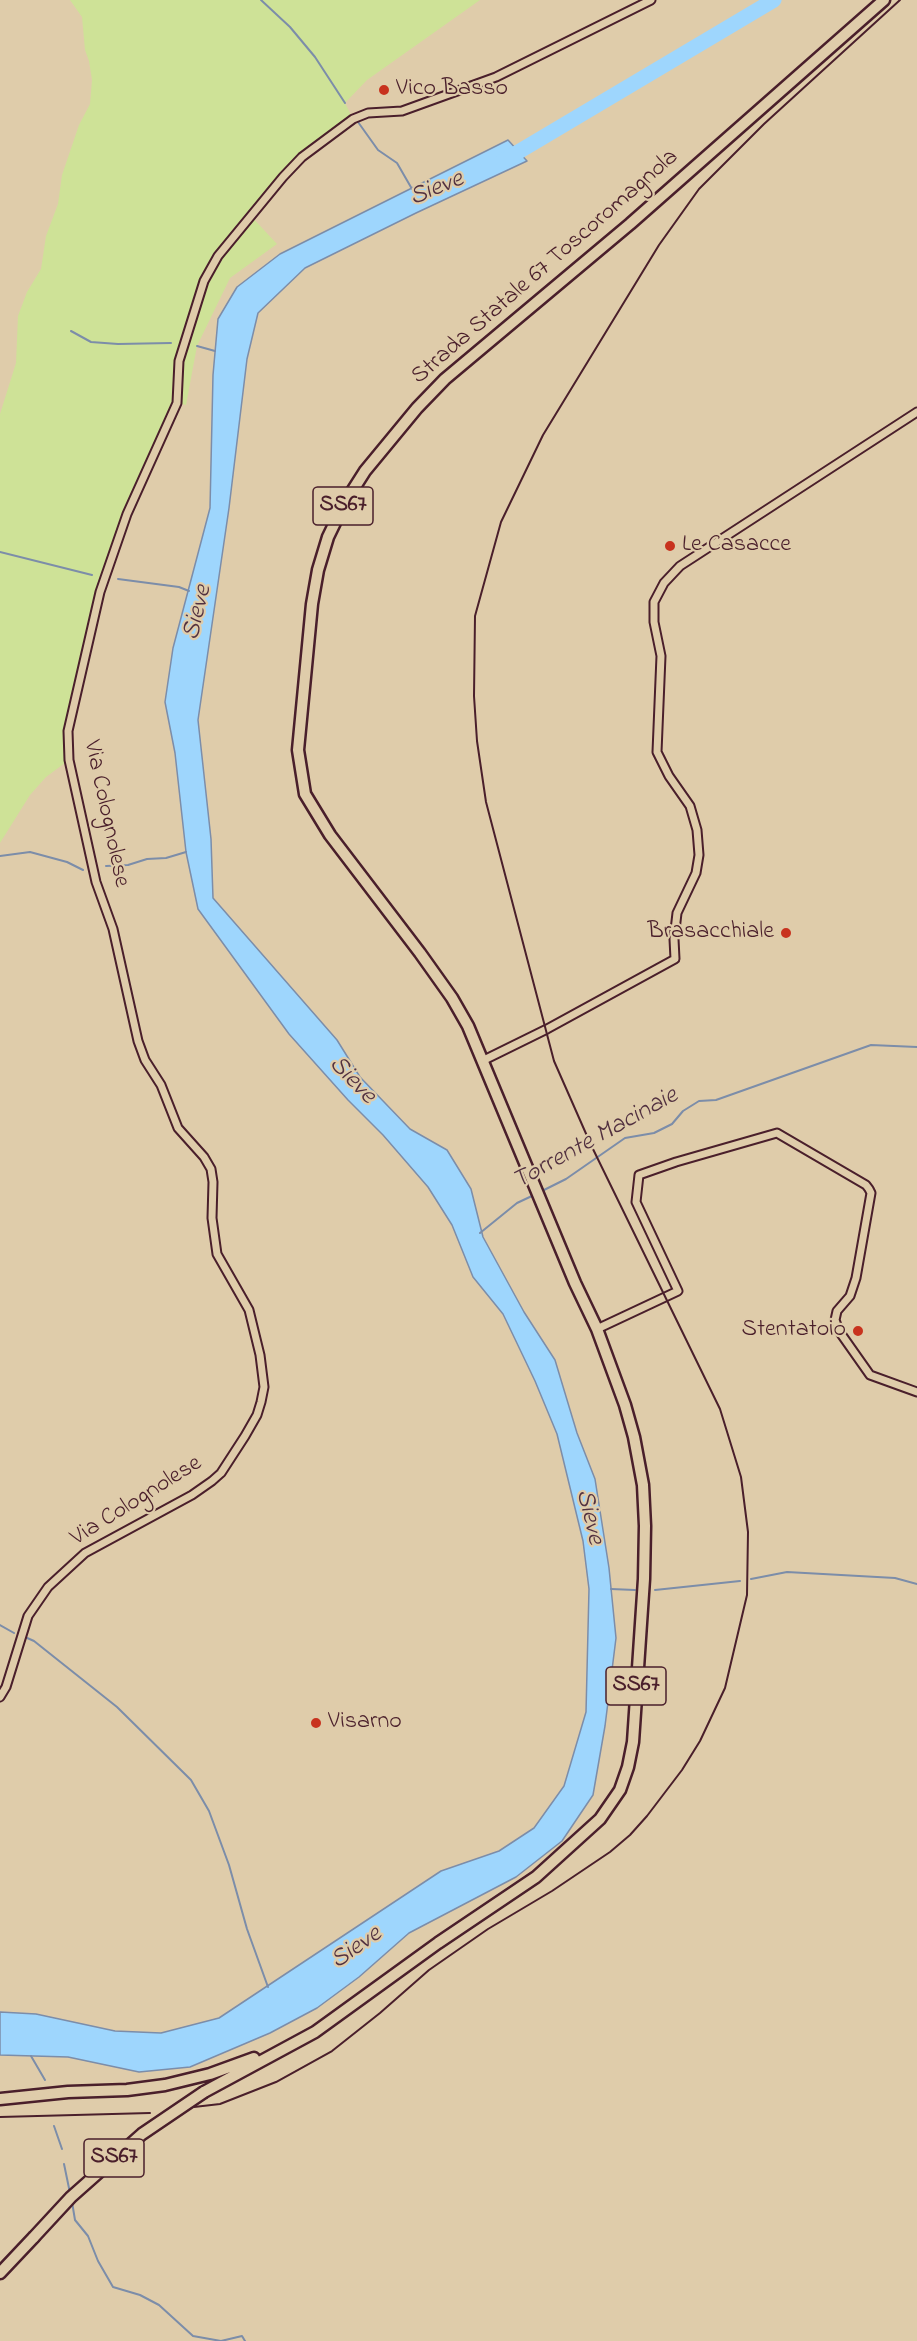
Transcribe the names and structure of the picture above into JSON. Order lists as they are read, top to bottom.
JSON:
{
  "streets": {
    "main road": ["Strada Statale 67 Toscoromagnola", "SS67"],
    "street": ["Via Colognolese"]
  },
  "water": ["Sieve", "Torrente Macinaie"],
  "places": [
    "Vico Basso",
    "Le Casacce",
    "Brasacchiale",
    "Stentatoio",
    "Visarno"
  ]
}
